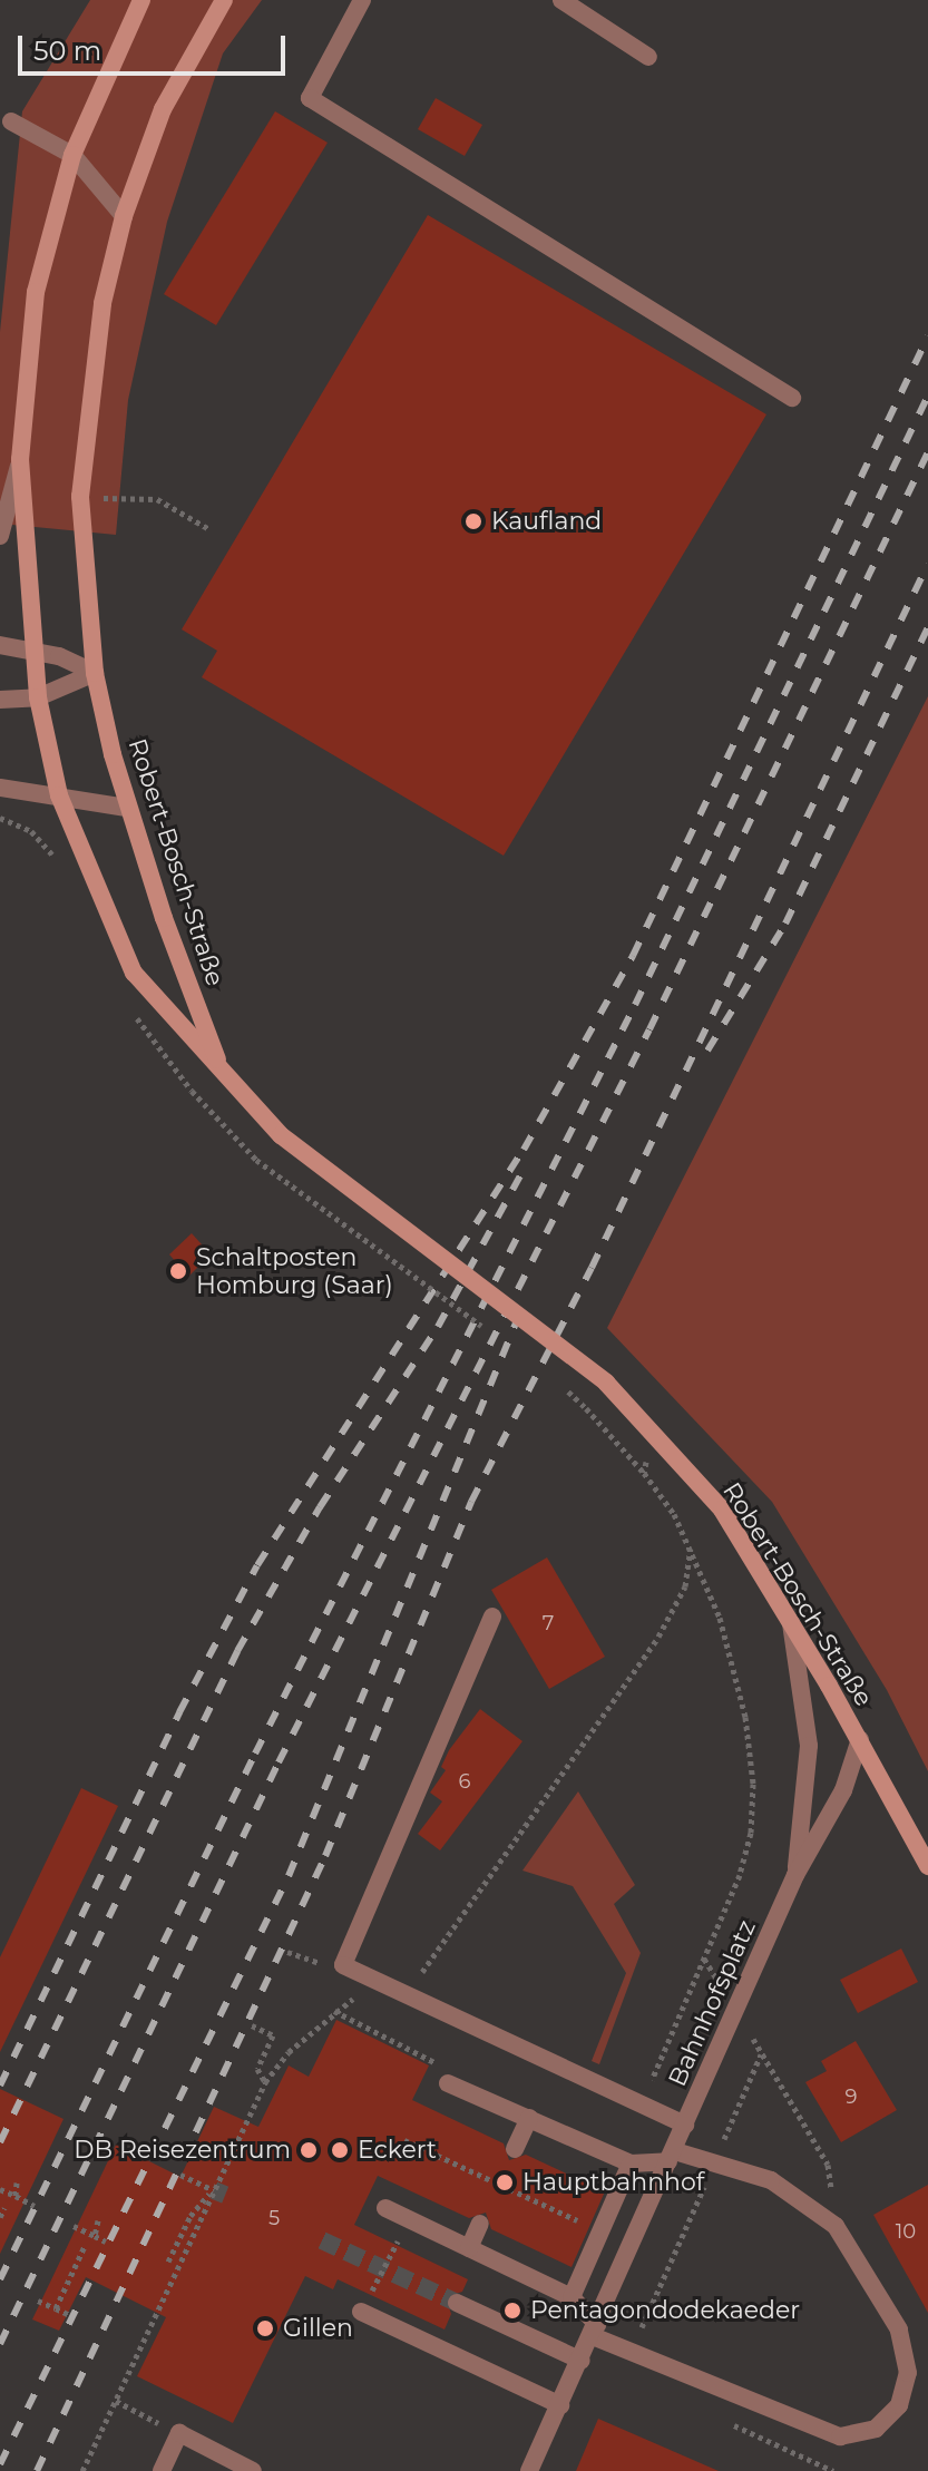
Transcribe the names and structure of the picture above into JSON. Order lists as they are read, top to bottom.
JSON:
{
  "streets": {
    "main road": ["Robert-Bosch-Straße"],
    "street": ["Bahnhofsplatz"]
  },
  "places": [
    "Kaufland",
    "Schaltposten Homburg (Saar)",
    "DB Reisezentrum",
    "Eckert",
    "Hauptbahnhof",
    "Pentagondodekaeder",
    "Gillen"
  ],
  "house_numbers": [
    "7",
    "6",
    "9",
    "5",
    "10"
  ],
  "scale_bar": "50 m"
}
